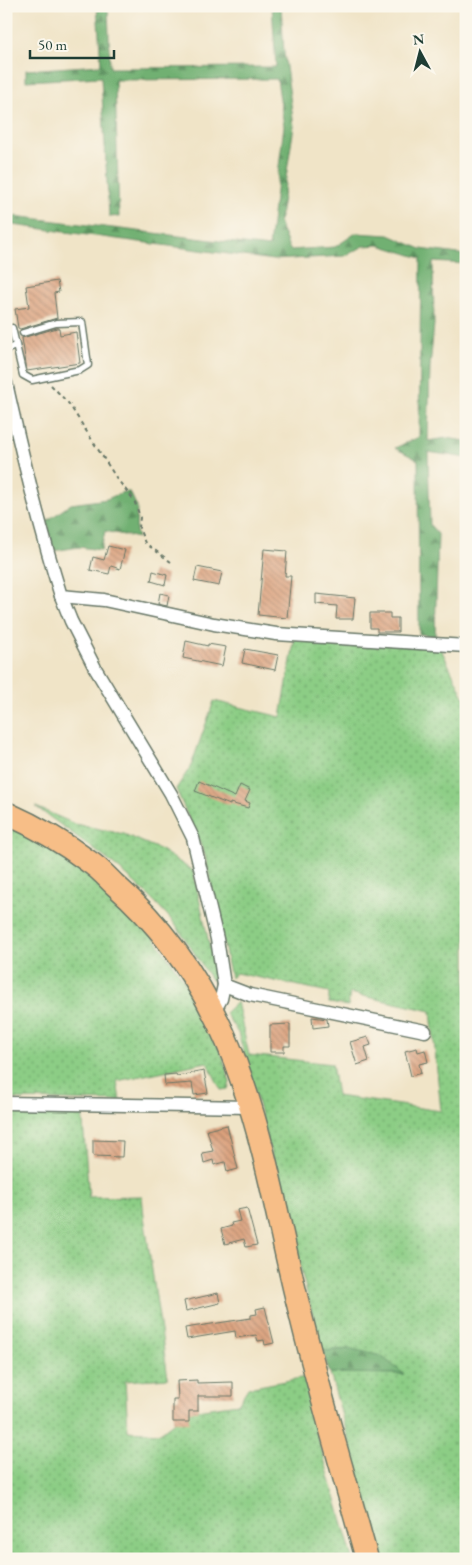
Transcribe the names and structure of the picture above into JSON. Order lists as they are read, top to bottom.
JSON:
{
  "scale_bar": "50 m",
  "north": "top"
}
